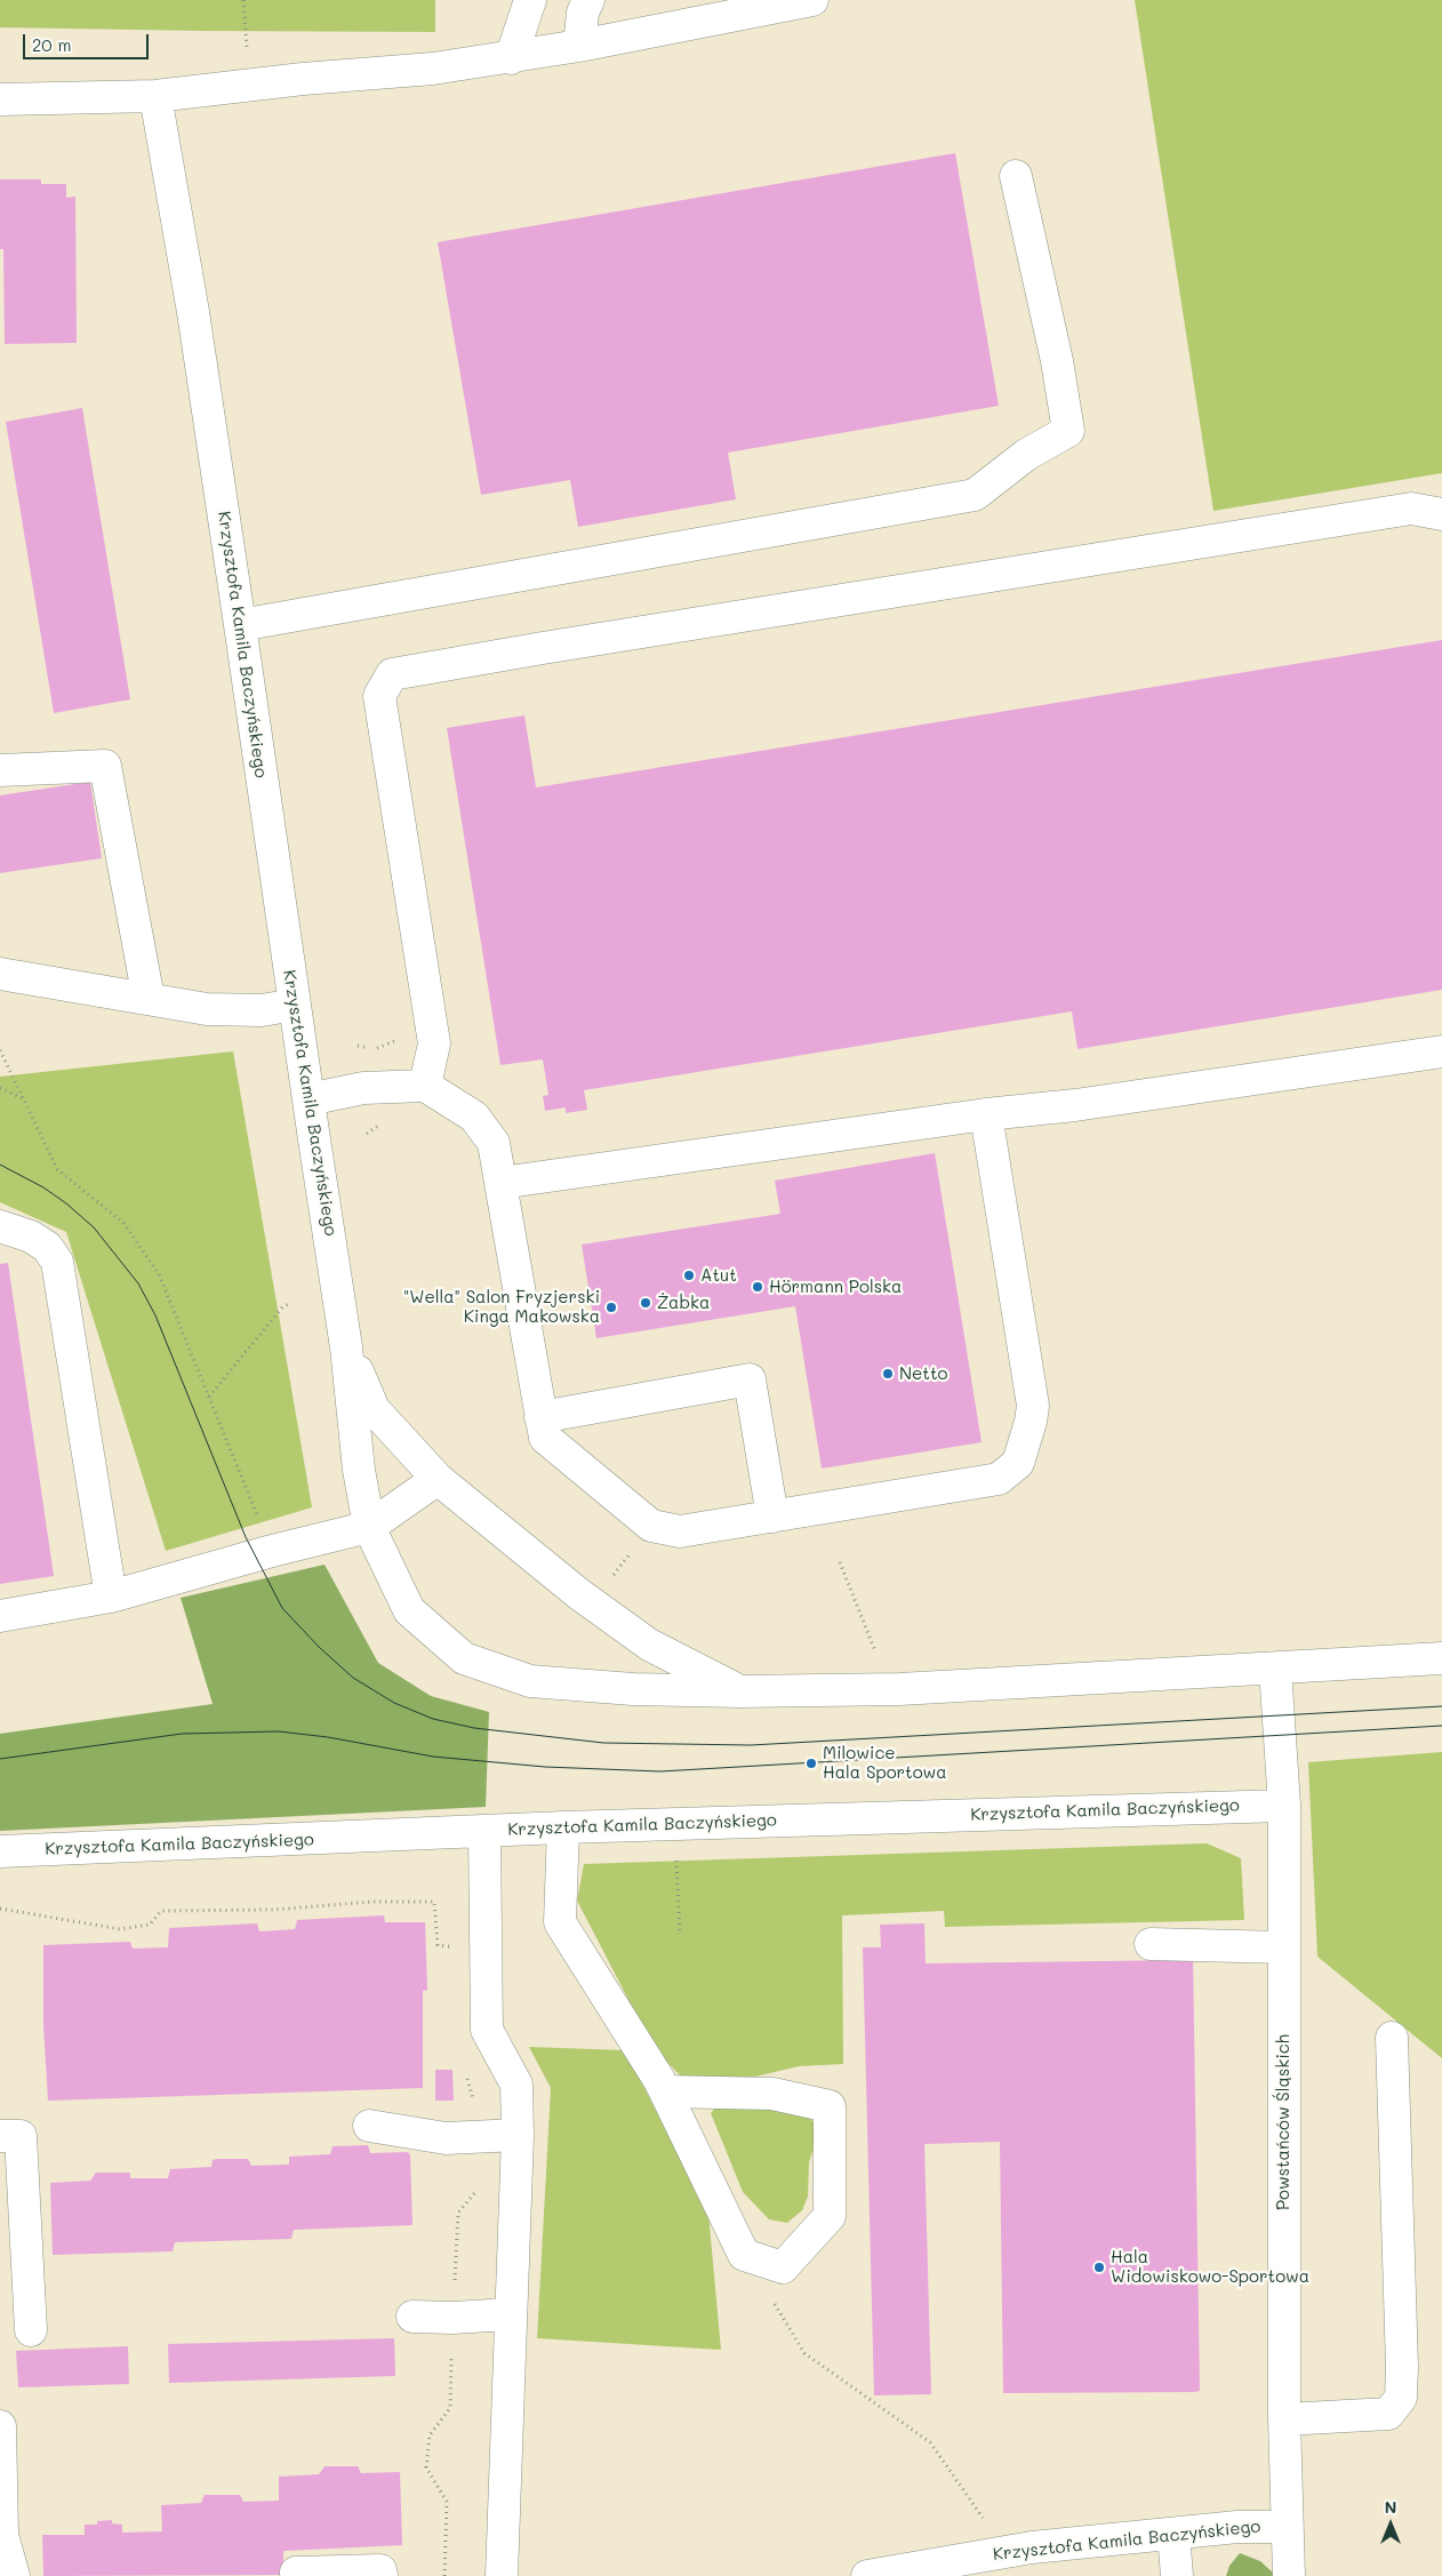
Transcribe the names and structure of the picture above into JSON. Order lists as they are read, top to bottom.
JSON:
{
  "streets": {
    "street": ["Krzysztofa Kamila Baczyńskiego", "Powstańców Śląskich"]
  },
  "crossings": [
    ["Krzysztofa Kamila Baczyńskiego", "Powstańców Śląskich"]
  ],
  "places": [
    "Atut",
    "Hörmann Polska",
    "Żabka",
    "\"Wella\" Salon Fryzjerski Kinga Makowska",
    "Netto",
    "Milowice Hala Sportowa",
    "Hala Widowiskowo-Sportowa"
  ],
  "scale_bar": "20 m",
  "north": "top"
}
